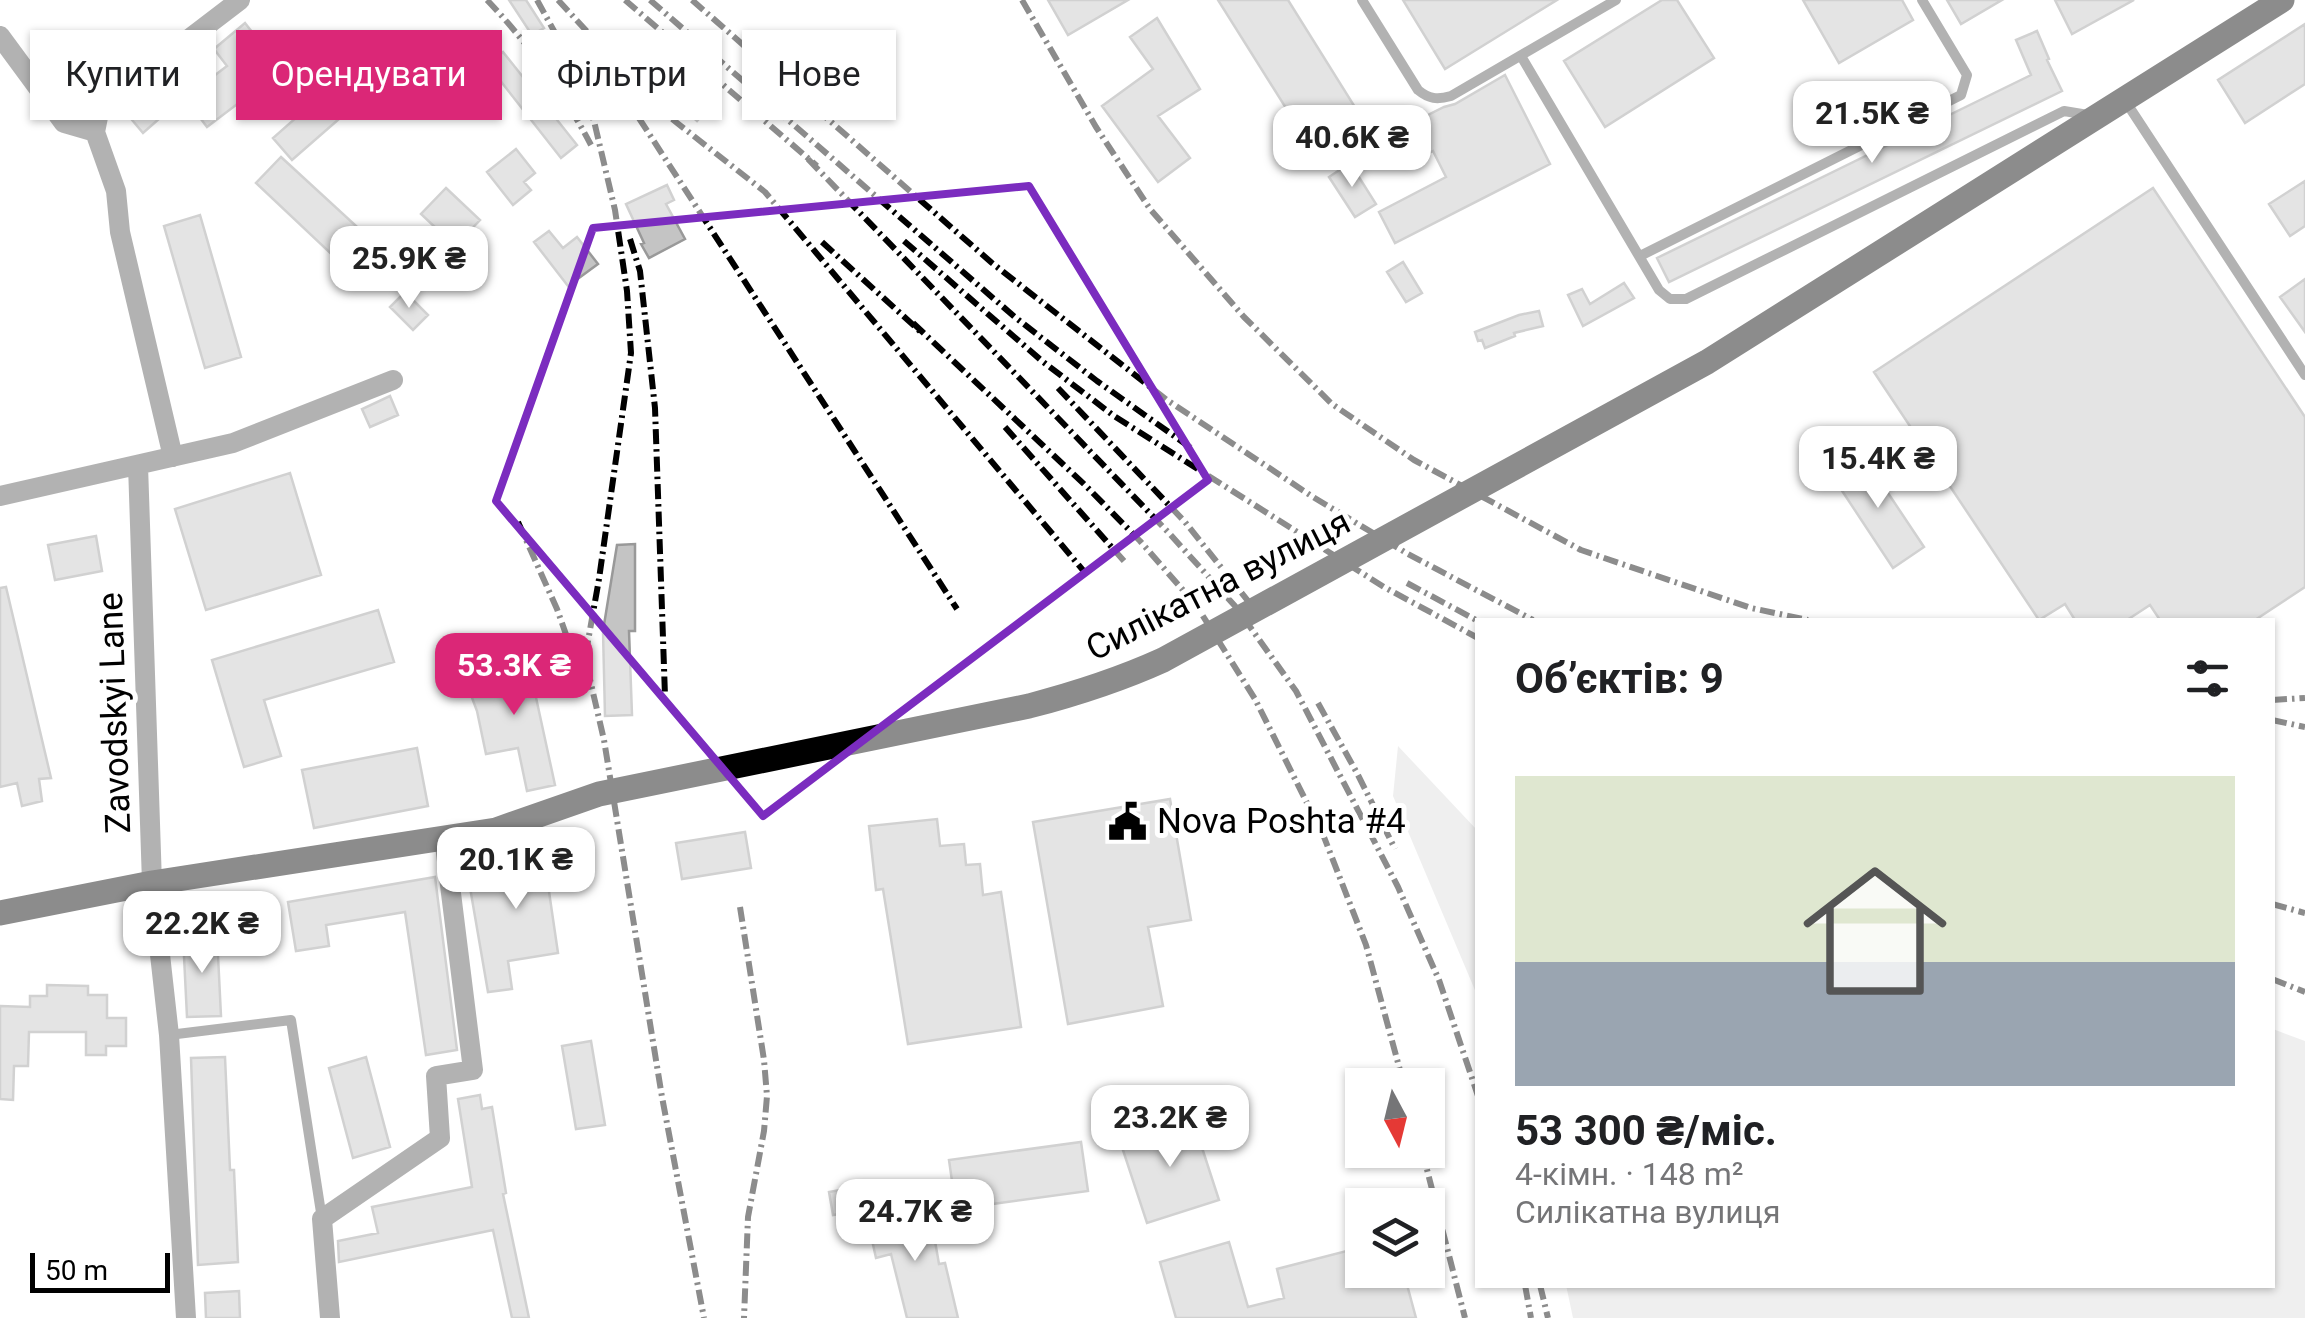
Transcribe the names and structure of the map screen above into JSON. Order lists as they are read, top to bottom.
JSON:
{
  "streets": {
    "main road": ["Силікатна вулиця"],
    "street": ["Zavodskyi Lane"]
  },
  "crossings": [
    ["Силікатна вулиця", "Zavodskyi Lane"]
  ],
  "places": {
    "public building": ["Nova Poshta #4"]
  },
  "scale_bar": "50 m",
  "north": "bottom",
  "page": {
    "chip": [
      "Купити",
      "Орендувати",
      "Фільтри",
      "Нове"
    ],
    "price": [
      "21.5K ₴",
      "40.6K ₴",
      "25.9K ₴",
      "15.4K ₴",
      "53.3K ₴",
      "20.1K ₴",
      "22.2K ₴",
      "23.2K ₴",
      "24.7K ₴"
    ],
    "heading": "Об’єктів: 9",
    "list": [
      {
        "name": "53 300 ₴/міс.",
        "note": "4-кімн. · 148 m² · Силікатна вулиця"
      }
    ],
    "scale": "50 m"
  }
}
